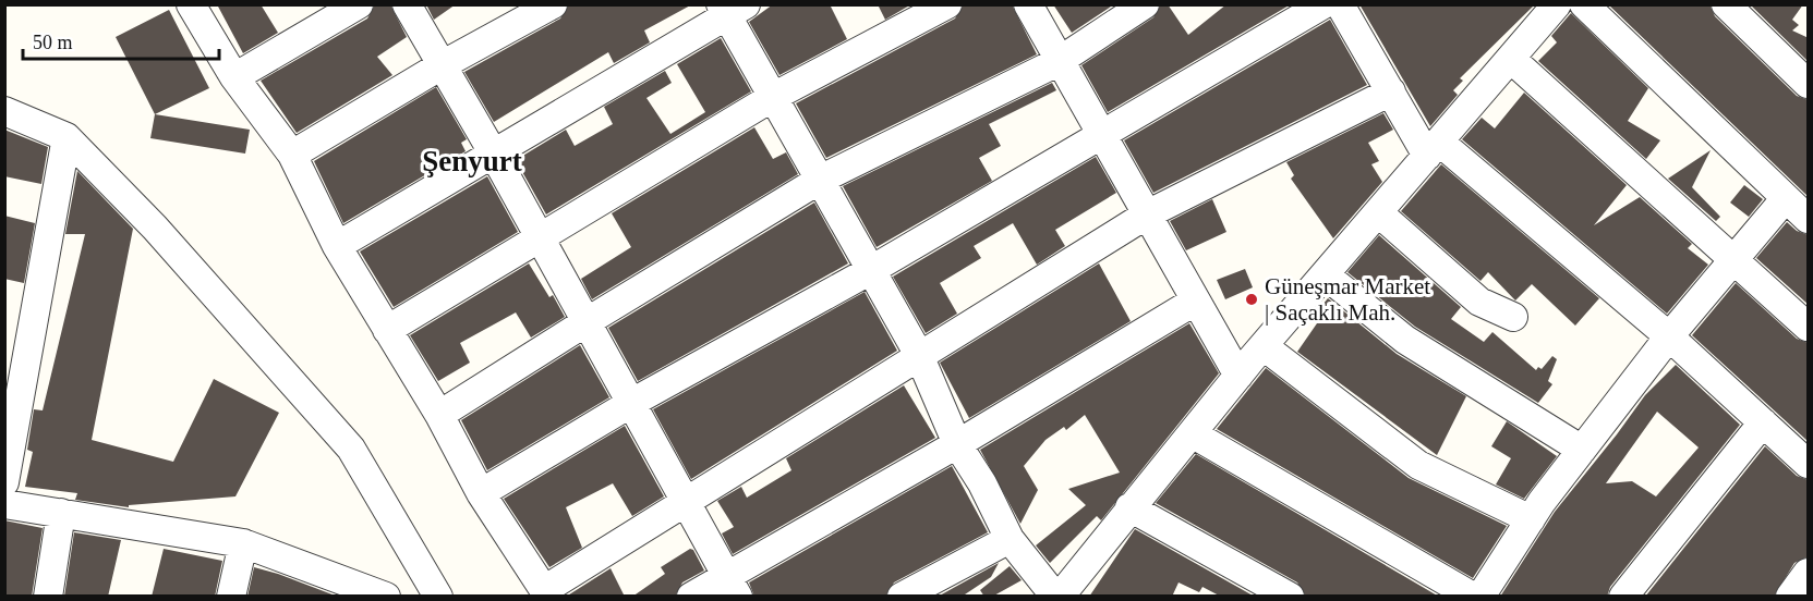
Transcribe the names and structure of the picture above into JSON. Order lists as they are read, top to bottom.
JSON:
{
  "districts": ["Şenyurt"],
  "places": ["Güneşmar Market | Saçaklı Mah."],
  "scale_bar": "50 m"
}
